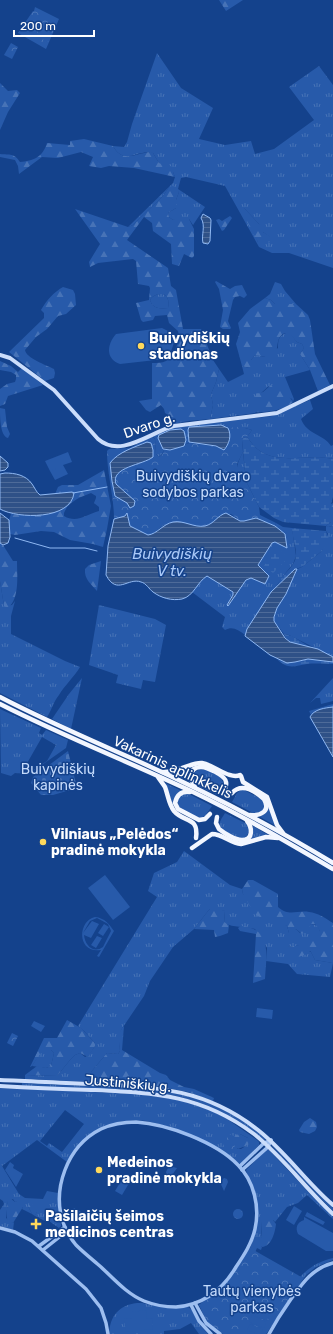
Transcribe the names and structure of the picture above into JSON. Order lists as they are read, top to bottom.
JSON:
{
  "streets": {
    "highway": ["Vakarinis aplinkkelis"],
    "main road": ["Dvaro g.", "Justiniškių g."]
  },
  "water": ["Buivydiškių V tv."],
  "parks": ["Buivydiškių dvaro sodybos parkas", "Buivydiškių kapinės", "Tautų vienybės parkas"],
  "places": {
    "other": ["Buivydiškių stadionas", "Vilniaus „Pelėdos“ pradinė mokykla", "Medeinos pradinė mokykla"],
    "health": ["Pašilaičių šeimos medicinos centras"]
  },
  "scale_bar": "200 m"
}
